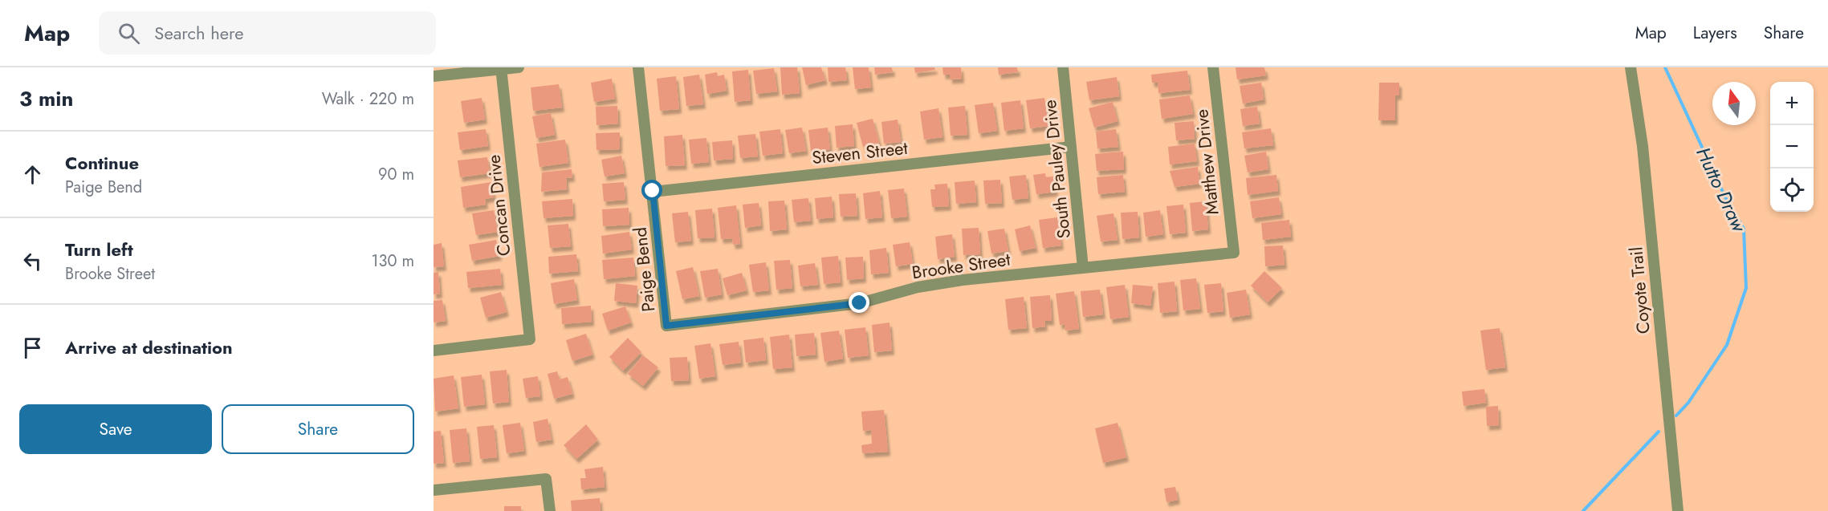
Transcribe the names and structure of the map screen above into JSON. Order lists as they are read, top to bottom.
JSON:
{
  "streets": {
    "street": [
      "Steven Street",
      "Matthew Drive",
      "South Pauley Drive",
      "Concan Drive",
      "Brooke Street",
      "Paige Bend",
      "Coyote Trail"
    ]
  },
  "crossings": [
    ["Steven Street", "South Pauley Drive"],
    ["Steven Street", "Paige Bend"],
    ["Matthew Drive", "Brooke Street"],
    ["South Pauley Drive", "Brooke Street"],
    ["Brooke Street", "Paige Bend"]
  ],
  "water": ["Hutto Draw"],
  "north": "top",
  "page": {
    "header": "Map",
    "search": "Search here",
    "nav": ["Map", "Layers", "Share"],
    "heading": ["3 min", "Walk · 220 m"],
    "map_buttons": ["+", "−"],
    "list": [
      ["Continue", "Paige Bend", "90 m"],
      ["Turn left", "Brooke Street", "130 m"],
      "Arrive at destination"
    ],
    "buttons": ["Save", "Share"]
  }
}
